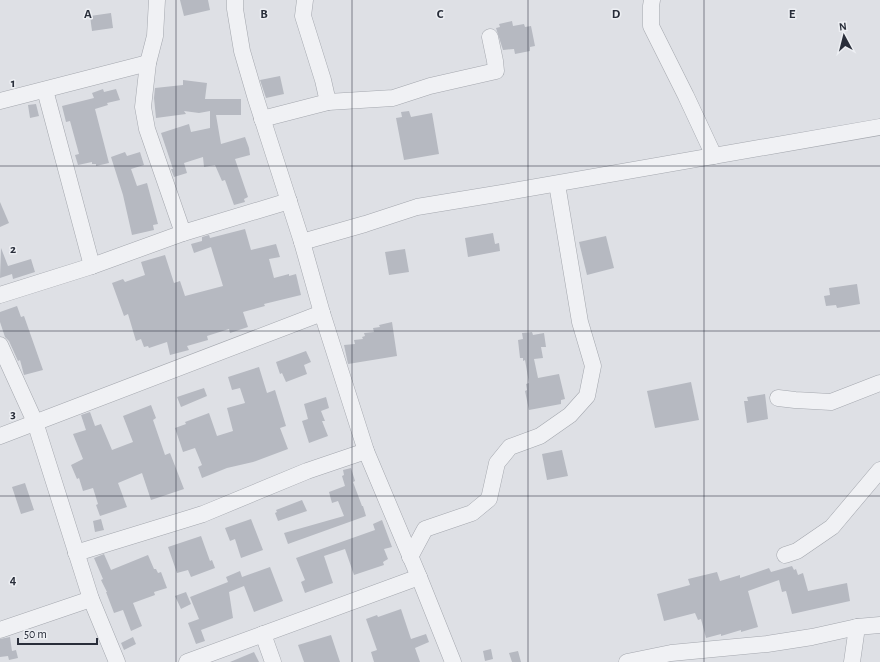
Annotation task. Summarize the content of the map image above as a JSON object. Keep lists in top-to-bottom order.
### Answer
{
  "scale_bar": "50 m",
  "north": "top",
  "grid": {
    "columns": [
      "A",
      "B",
      "C",
      "D",
      "E"
    ],
    "rows": [
      "1",
      "2",
      "3",
      "4"
    ]
  }
}
